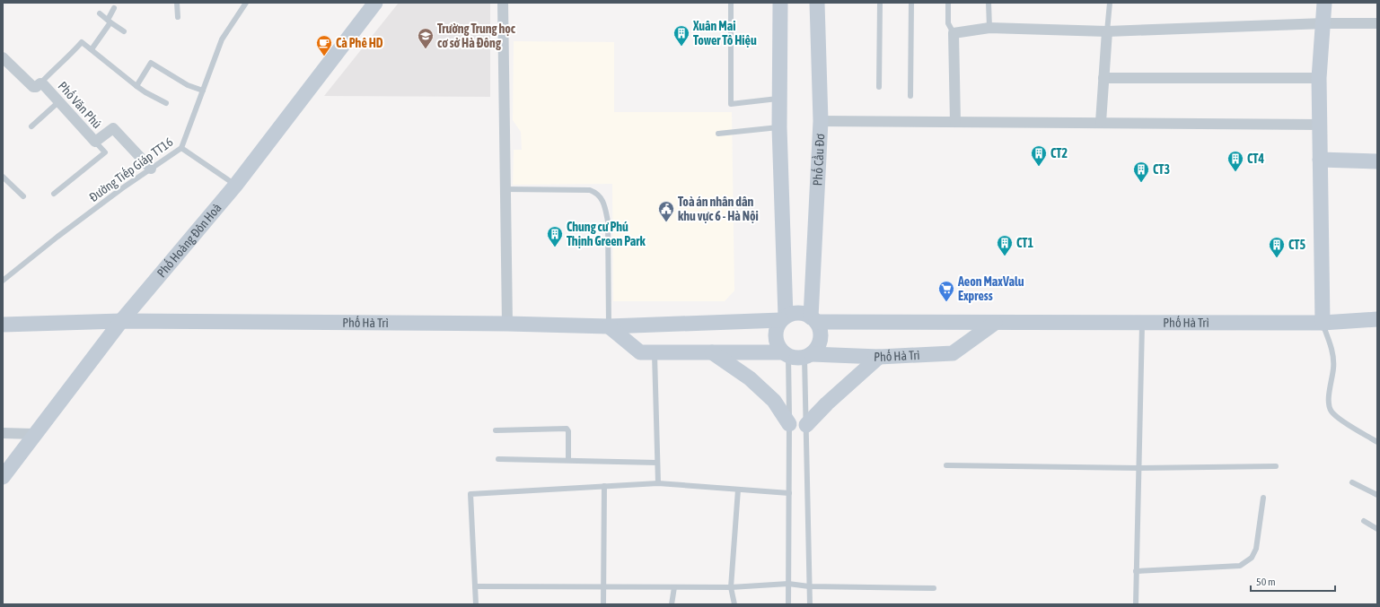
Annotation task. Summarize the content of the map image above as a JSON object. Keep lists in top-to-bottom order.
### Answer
{
  "streets": {
    "street": [
      "Phố Văn Phú",
      "Phố Cầu Đơ",
      "Phố Hoàng Đôn Hoà",
      "Phố Hà Trì"
    ],
    "lane": ["Đường Tiếp Giáp TT16"]
  },
  "crossings": [
    ["Phố Văn Phú", "Đường Tiếp Giáp TT16"],
    ["Phố Cầu Đơ", "Phố Hà Trì"],
    ["Phố Hoàng Đôn Hoà", "Phố Hà Trì"]
  ],
  "places": {
    "building": [
      "Xuân Mai Tower Tô Hiệu",
      "CT2",
      "CT4",
      "CT3",
      "Chung cư Phú Thịnh Green Park",
      "CT1",
      "CT5"
    ],
    "school or university": ["Trường Trung học cơ sở Hà Đông"],
    "cafe": ["Cà Phê HD"],
    "public building": ["Toà án nhân dân khu vực 6 - Hà Nội"],
    "supermarket": ["Aeon MaxValu Express"]
  },
  "scale_bar": "50 m"
}
